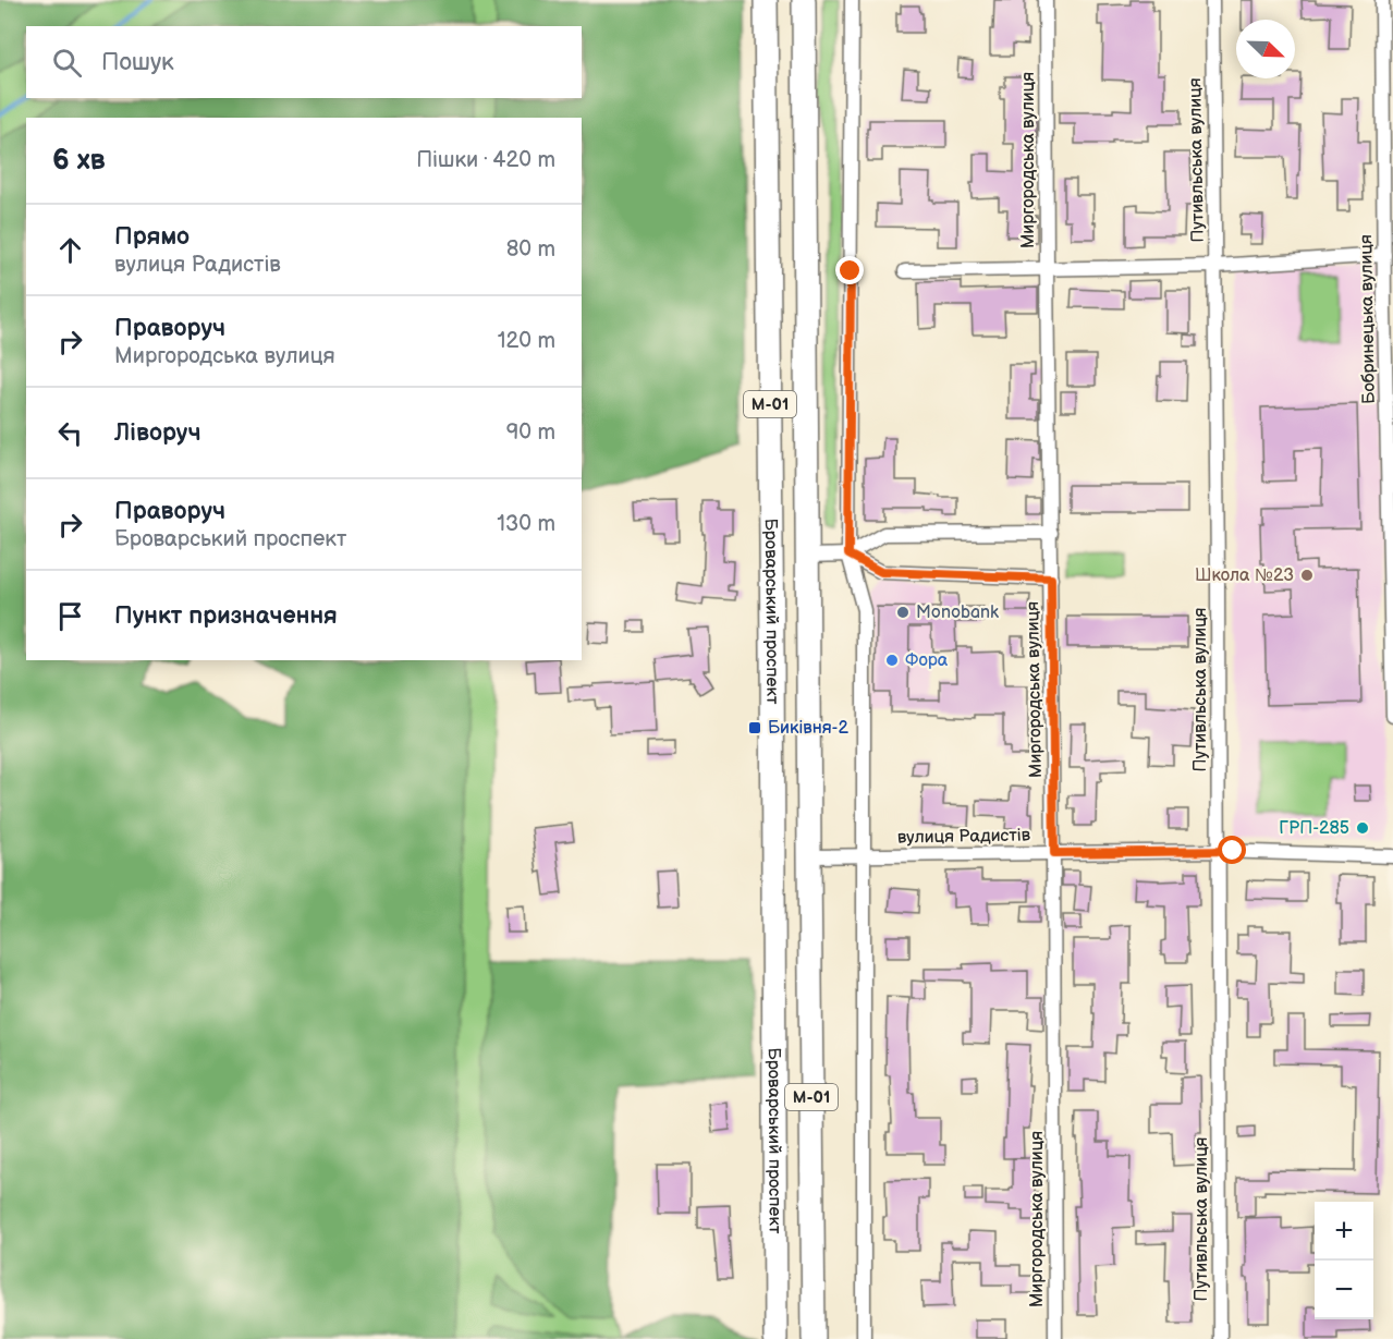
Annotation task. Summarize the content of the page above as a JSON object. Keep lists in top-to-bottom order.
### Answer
{
  "streets": {
    "highway": ["М-01", "Броварський проспект"],
    "street": [
      "Миргородська вулиця",
      "Путивльська вулиця",
      "Бобринецька вулиця",
      "вулиця Радистів"
    ]
  },
  "crossings": [
    ["Миргородська вулиця", "вулиця Радистів"],
    ["Путивльська вулиця", "вулиця Радистів"],
    ["Броварський проспект", "вулиця Радистів"]
  ],
  "places": {
    "other": [
      "Школа №23",
      "Monobank",
      "Фора",
      "ГРП-285"
    ],
    "transit": ["Бикiвня-2"]
  },
  "north": "bottom right",
  "page": {
    "search": "Пошук",
    "heading": ["6 хв", "Пішки · 420 m"],
    "list": [
      ["Прямо", "вулиця Радистів", "80 m"],
      ["Праворуч", "Миргородська вулиця", "120 m"],
      ["Ліворуч", "90 m"],
      ["Праворуч", "Броварський проспект", "130 m"],
      "Пункт призначення"
    ],
    "map_buttons": ["+", "−"]
  }
}
